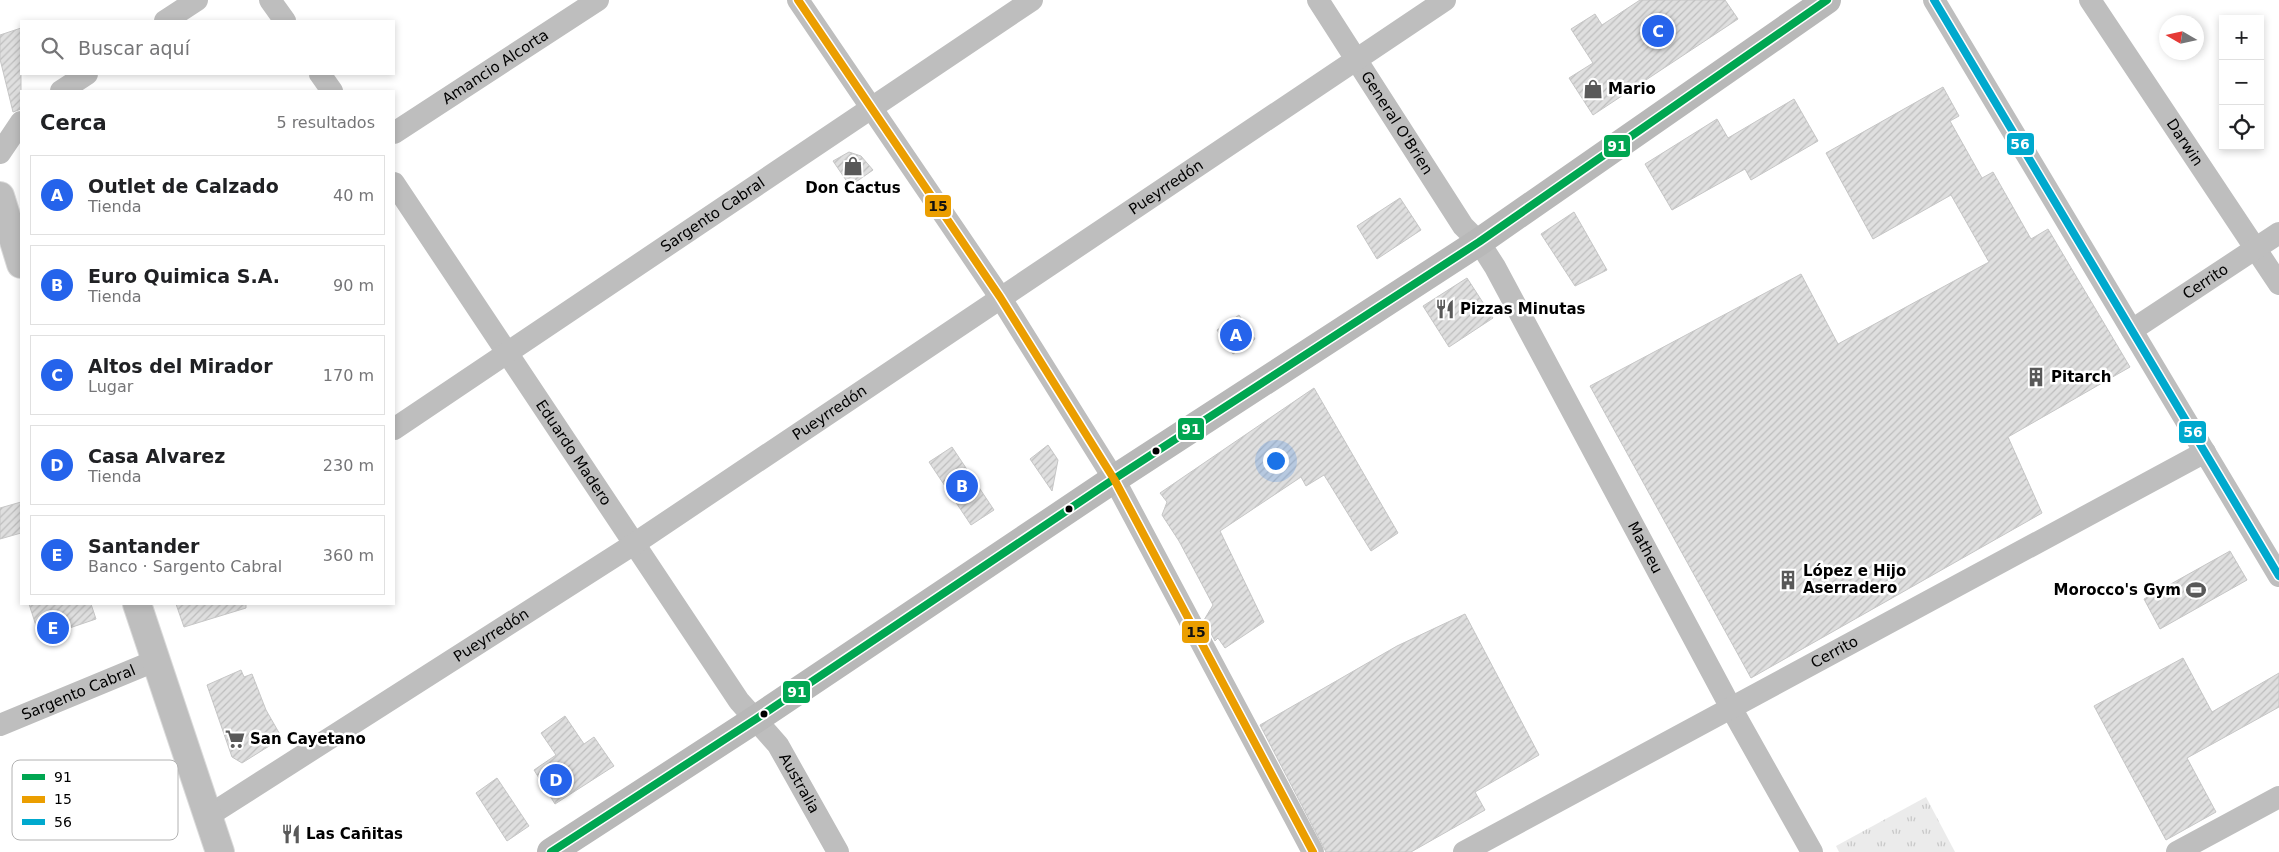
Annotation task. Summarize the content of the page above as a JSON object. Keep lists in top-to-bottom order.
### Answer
{
  "streets": {
    "street": [
      "Amancio Alcorta",
      "General O'Brien",
      "Darwin",
      "Pueyrredón",
      "Sargento Cabral",
      "Cerrito",
      "Eduardo Madero",
      "Matheu",
      "Australia"
    ]
  },
  "crossings": [
    ["General O'Brien", "Pueyrredón"],
    ["General O'Brien", "Matheu"],
    ["Darwin", "Cerrito"],
    ["Pueyrredón", "Eduardo Madero"],
    ["Sargento Cabral", "Eduardo Madero"],
    ["Cerrito", "Matheu"],
    ["Eduardo Madero", "Australia"]
  ],
  "places": {
    "shop": ["Mario", "Don Cactus"],
    "restaurant": ["Pizzas Minutas", "Las Cañitas"],
    "building": ["Pitarch", "López e Hijo Aserradero"],
    "sports": ["Morocco's Gym"],
    "supermarket": ["San Cayetano"]
  },
  "lines": ["transit line 91", "transit line 15", "transit line 56"],
  "legend": ["91", "15", "56"],
  "north": "left",
  "page": {
    "pins": [
      "C",
      "A",
      "B",
      "E",
      "D"
    ],
    "map_buttons": ["+", "−"],
    "search": "Buscar aquí",
    "heading": ["Cerca", "5 resultados"],
    "list": [
      {
        "mark": "A",
        "name": "Outlet de Calzado",
        "note": "Tienda",
        "value": "40 m"
      },
      {
        "mark": "B",
        "name": "Euro Quimica S.A.",
        "note": "Tienda",
        "value": "90 m"
      },
      {
        "mark": "C",
        "name": "Altos del Mirador",
        "note": "Lugar",
        "value": "170 m"
      },
      {
        "mark": "D",
        "name": "Casa Alvarez",
        "note": "Tienda",
        "value": "230 m"
      },
      {
        "mark": "E",
        "name": "Santander",
        "note": "Banco · Sargento Cabral",
        "value": "360 m"
      }
    ]
  }
}
